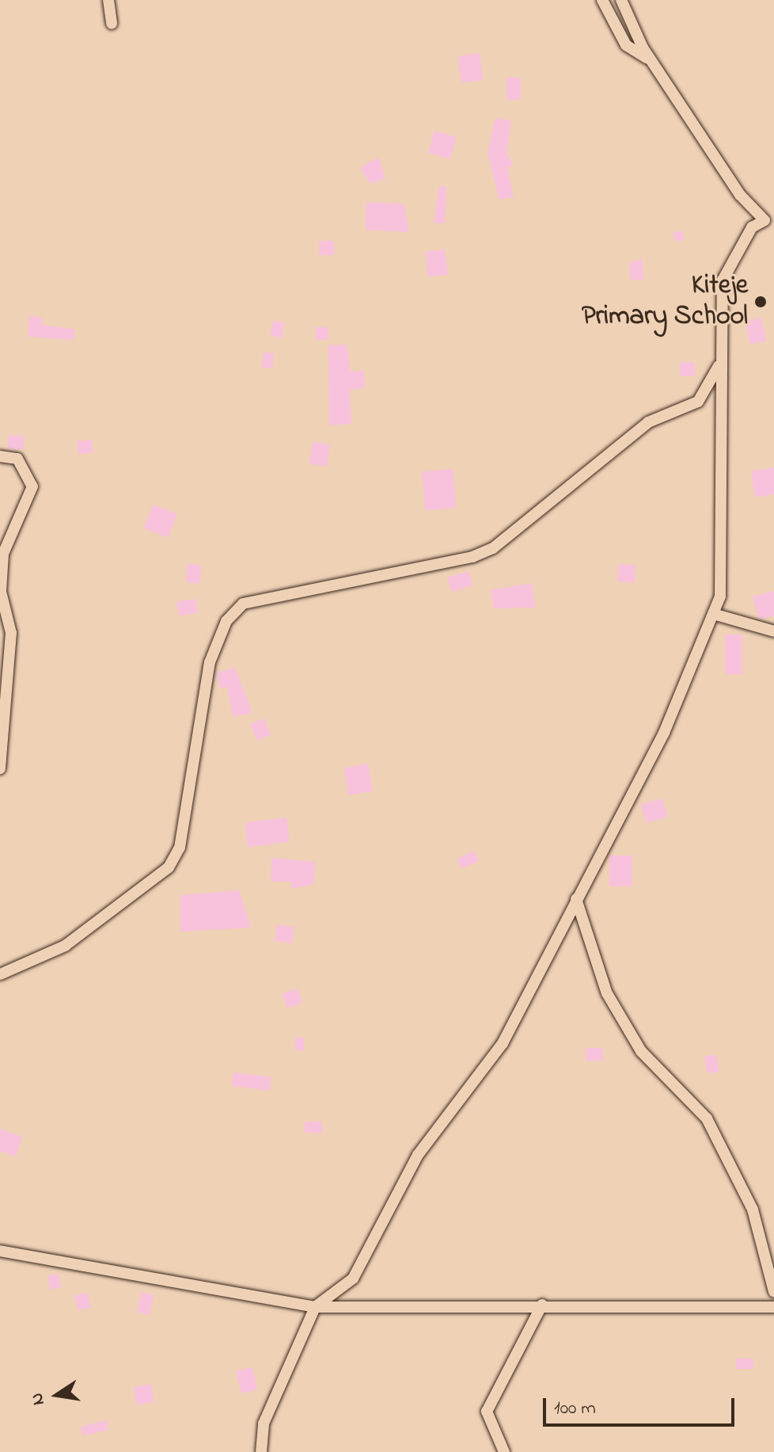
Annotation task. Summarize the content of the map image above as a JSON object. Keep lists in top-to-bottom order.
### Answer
{
  "places": ["Kiteje Primary School"],
  "scale_bar": "100 m",
  "north": "left"
}
